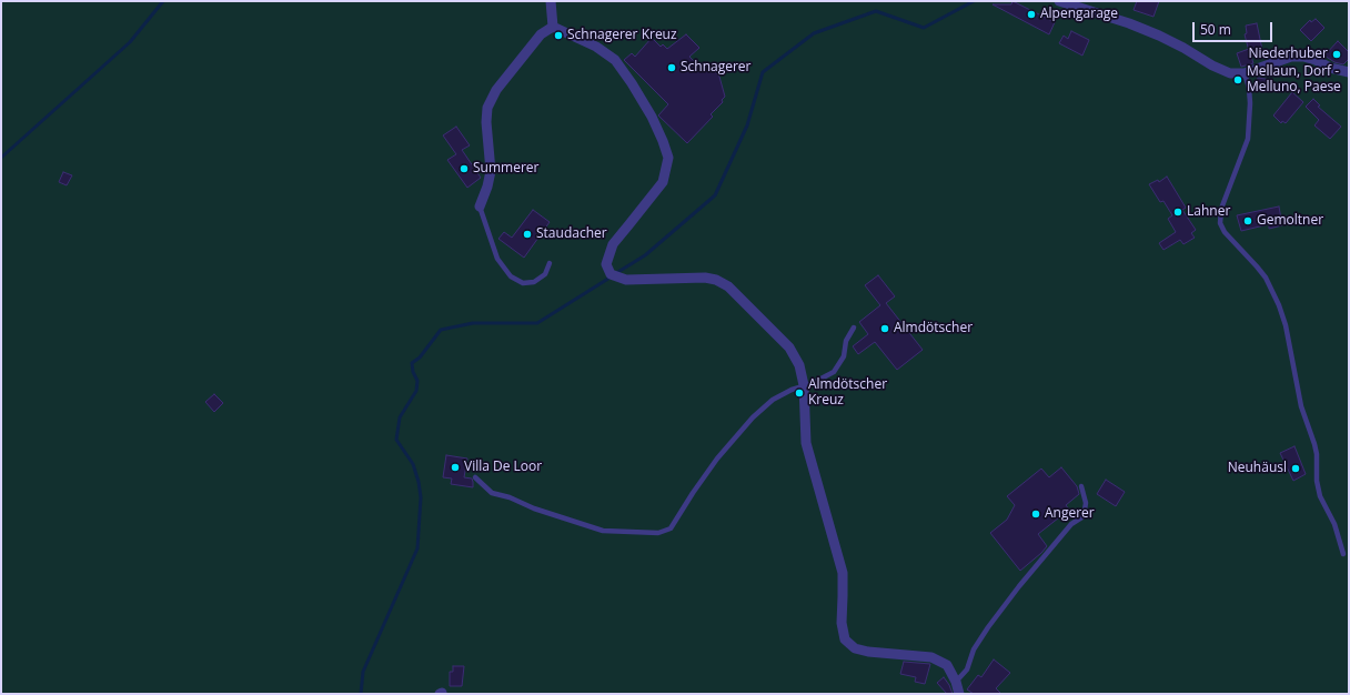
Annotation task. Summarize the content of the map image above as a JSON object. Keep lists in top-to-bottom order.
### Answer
{
  "places": [
    "Alpengarage",
    "Schnagerer Kreuz",
    "Niederhuber",
    "Schnagerer",
    "Mellaun, Dorf - Melluno, Paese",
    "Summerer",
    "Lahner",
    "Gemoltner",
    "Staudacher",
    "Almdötscher",
    "Almdötscher Kreuz",
    "Villa De Loor",
    "Neuhäusl",
    "Angerer"
  ],
  "scale_bar": "50 m"
}
